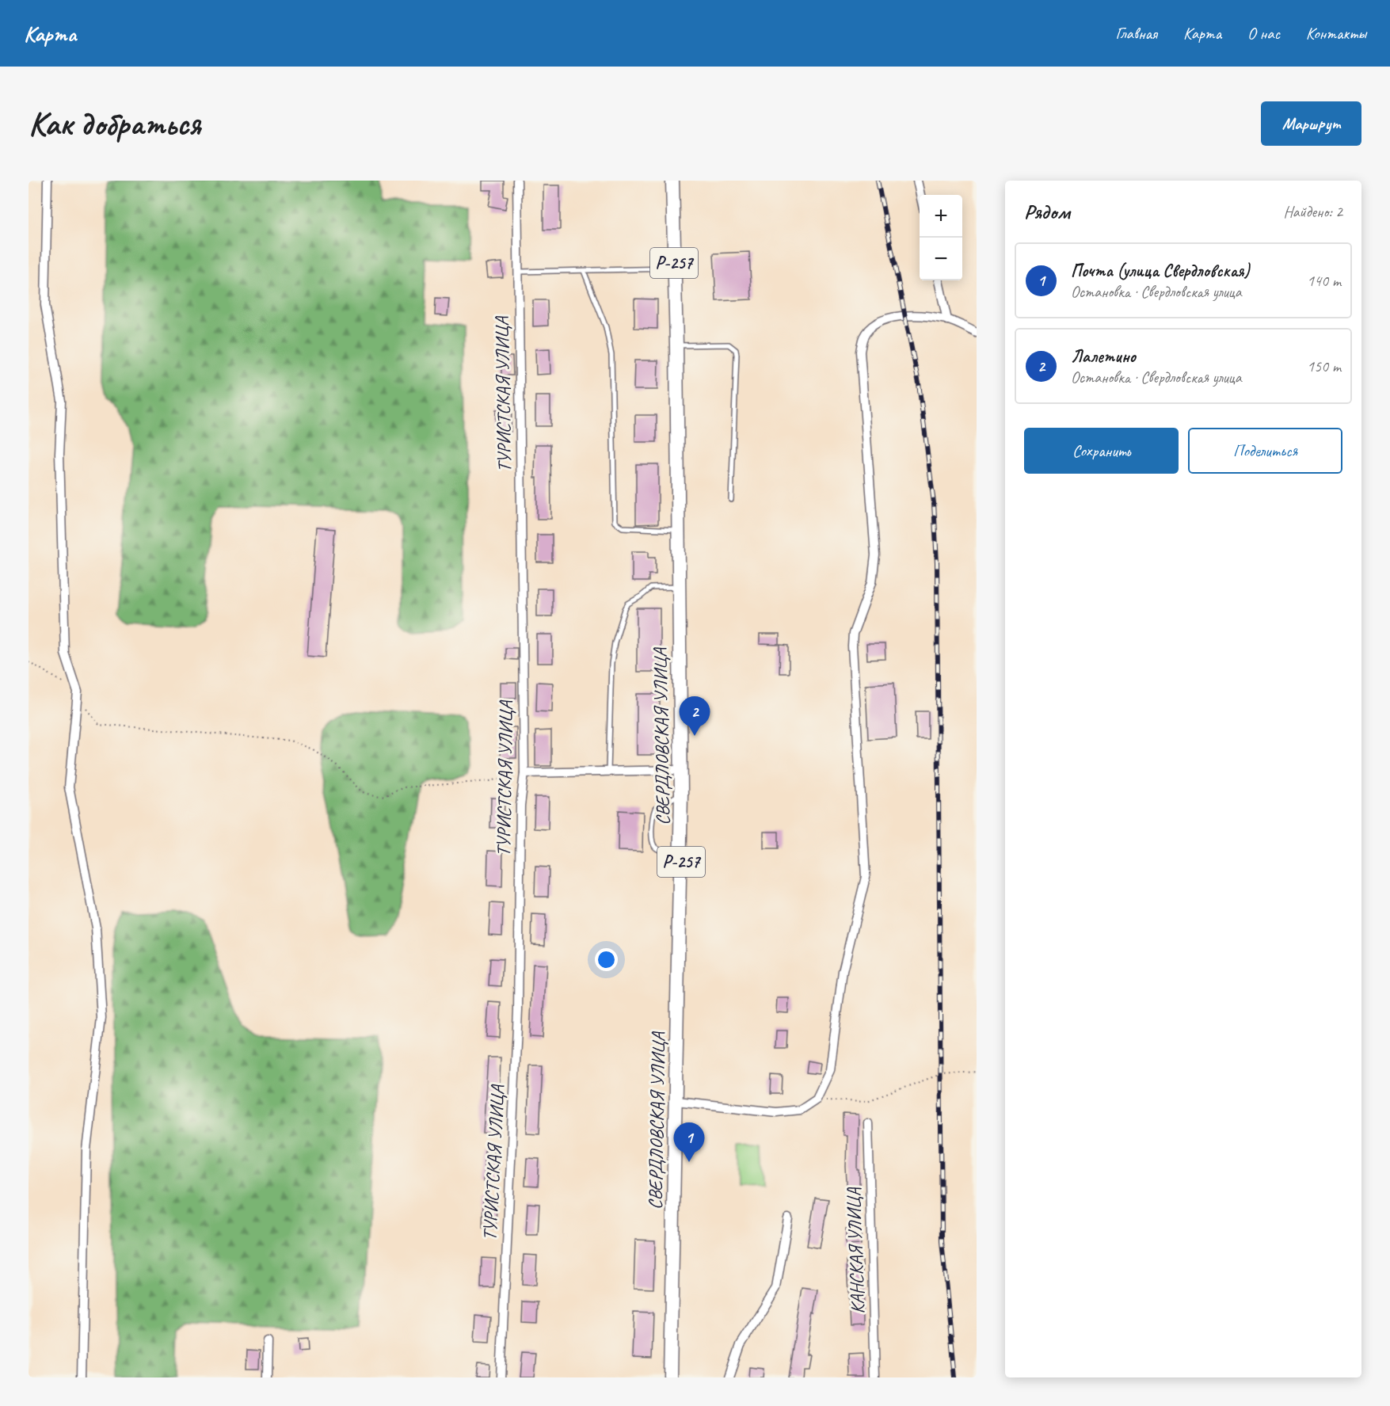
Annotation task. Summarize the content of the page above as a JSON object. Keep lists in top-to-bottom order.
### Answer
{
  "streets": {
    "highway": ["Р-257", "СВЕРДЛОВСКАЯ УЛИЦА"],
    "street": ["ТУРИСТСКАЯ УЛИЦА", "КАНСКАЯ УЛИЦА"]
  },
  "page": {
    "header": "Карта",
    "nav": [
      "Главная",
      "Карта",
      "О нас",
      "Контакты"
    ],
    "buttons": [
      "Маршрут",
      ["Сохранить", "Поделиться"]
    ],
    "title": "Как добраться",
    "heading": ["Рядом", "Найдено: 2"],
    "map_buttons": ["+", "−"],
    "list": [
      {
        "mark": "1",
        "name": "Почта (улица Свердловская)",
        "note": "Остановка · Свердловская улица",
        "value": "140 m"
      },
      {
        "mark": "2",
        "name": "Лалетино",
        "note": "Остановка · Свердловская улица",
        "value": "150 m"
      }
    ],
    "pins": ["2", "1"]
  }
}
